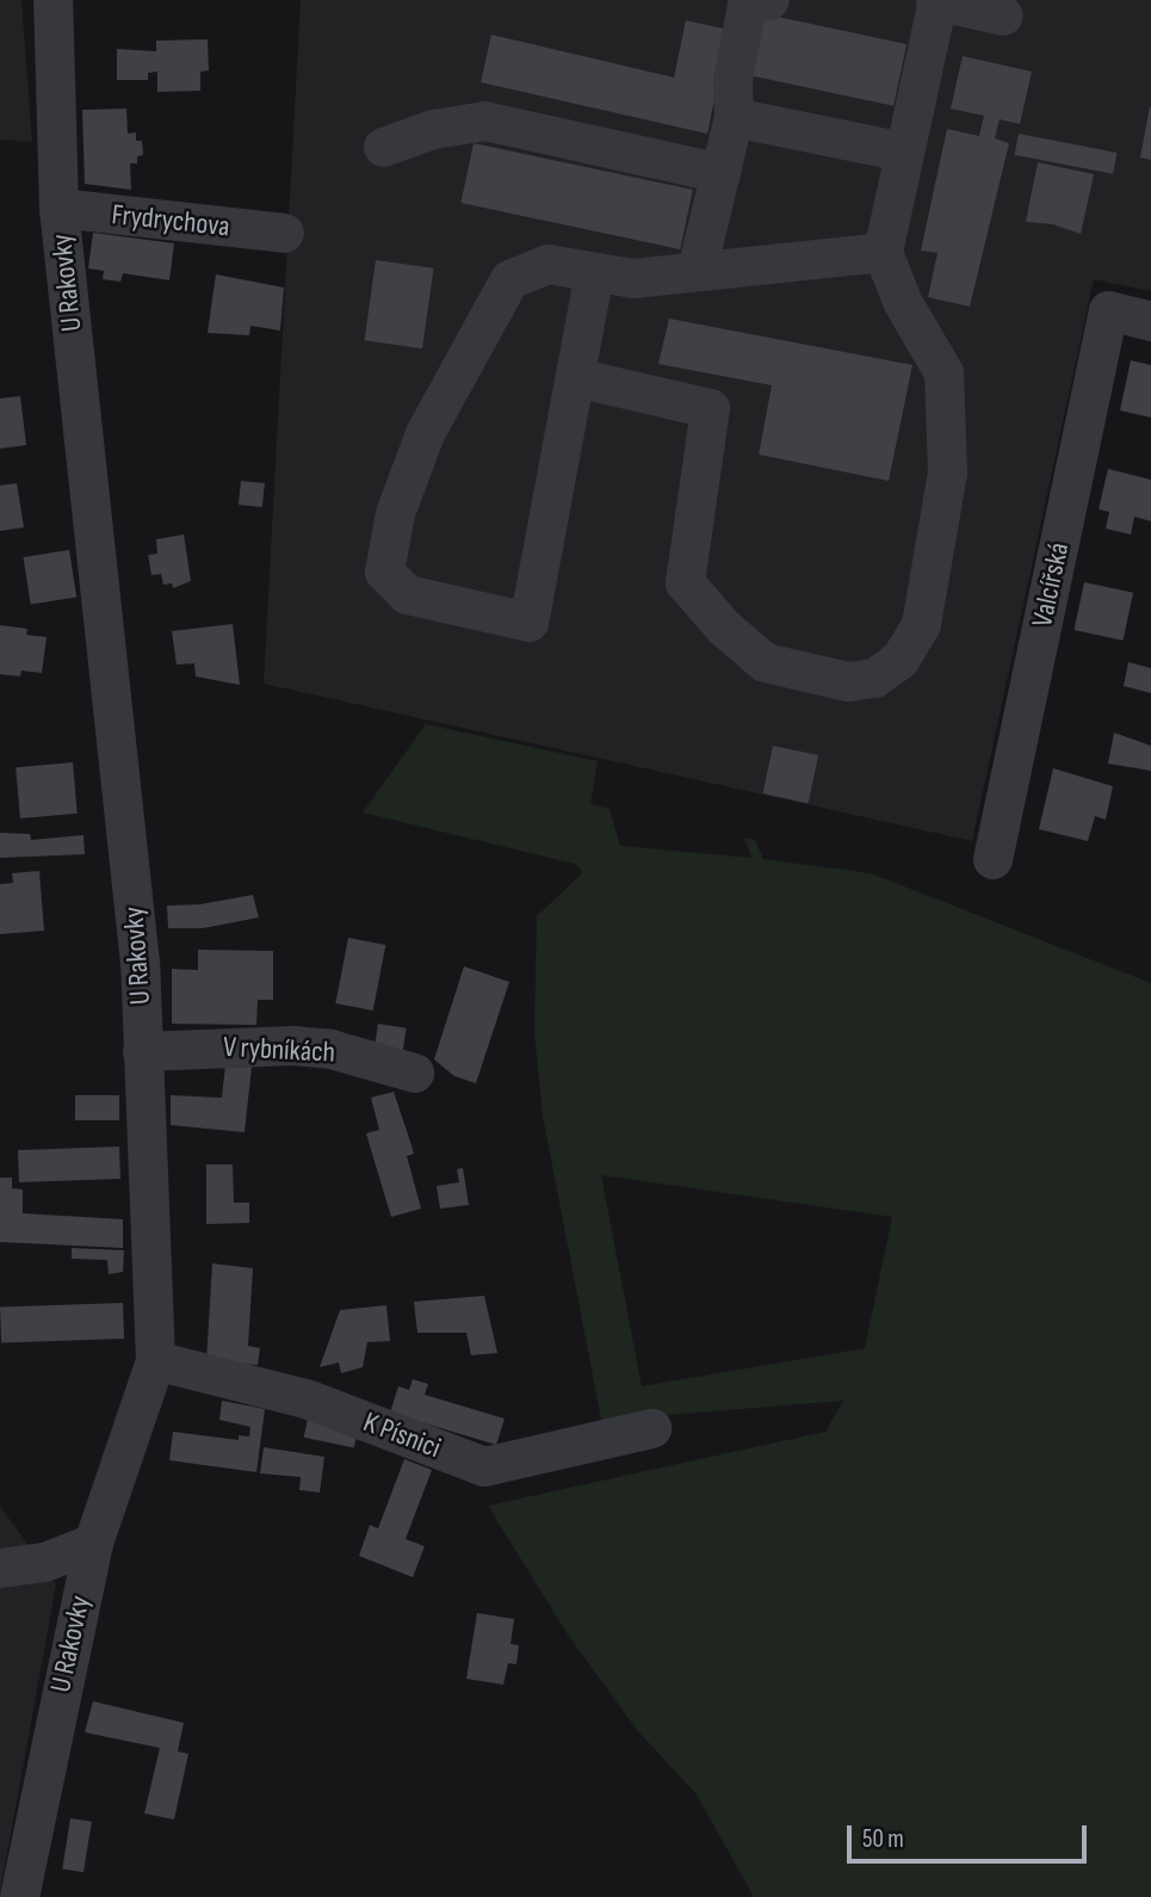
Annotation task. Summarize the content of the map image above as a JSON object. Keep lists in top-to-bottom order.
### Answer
{
  "streets": {
    "street": [
      "Frydrychova",
      "U Rakovky",
      "Valcířská",
      "V rybníkách",
      "K Písnici"
    ]
  },
  "crossings": [
    ["Frydrychova", "U Rakovky"],
    ["U Rakovky", "V rybníkách"],
    ["U Rakovky", "K Písnici"]
  ],
  "scale_bar": "50 m"
}
